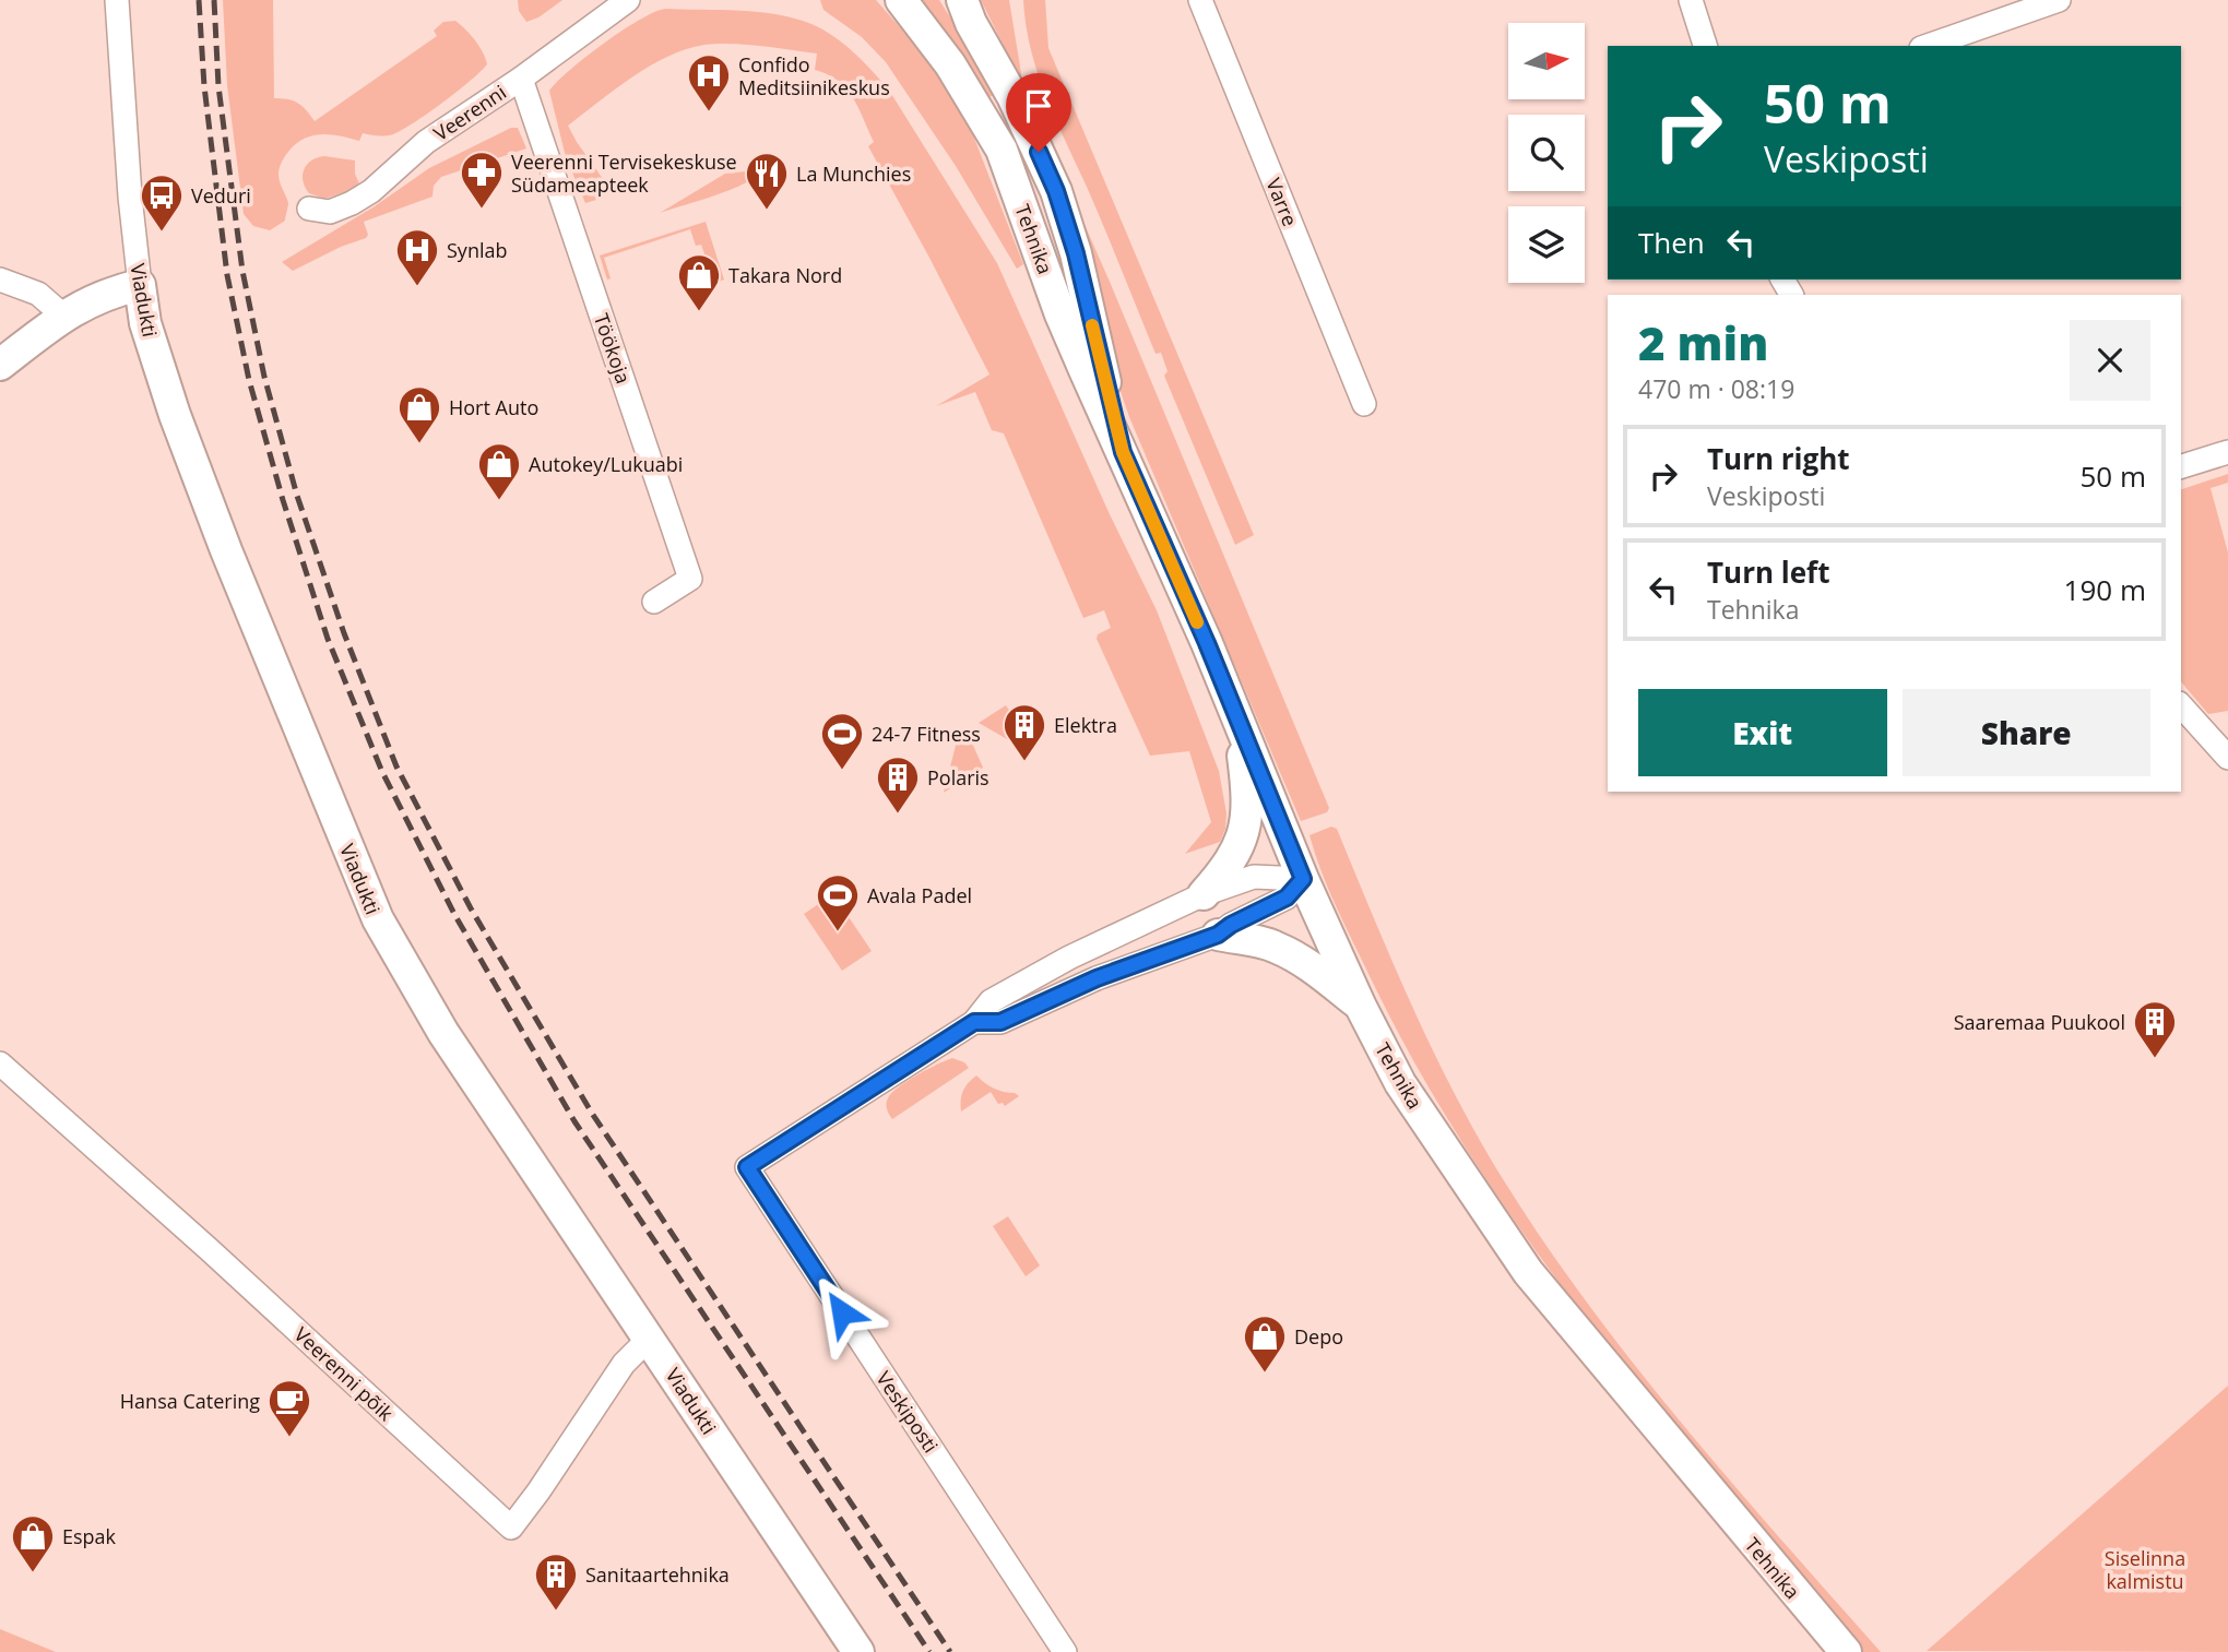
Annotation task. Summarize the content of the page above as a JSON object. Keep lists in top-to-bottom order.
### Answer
{
  "streets": {
    "main road": ["Tehnika", "Viadukti"],
    "street": [
      "Veerenni",
      "Varre",
      "Töökoja",
      "Veerenni põik",
      "Veskiposti"
    ]
  },
  "crossings": [
    ["Veerenni", "Töökoja"],
    ["Tehnika", "Veskiposti"],
    ["Viadukti", "Veerenni põik"]
  ],
  "parks": ["Siselinna kalmistu"],
  "places": {
    "hospital": ["Confido Meditsiinikeskus", "Synlab"],
    "pharmacy": ["Veerenni Tervisekeskuse Südameapteek"],
    "restaurant": ["La Munchies"],
    "bus stop": ["Veduri"],
    "shop": [
      "Takara Nord",
      "Hort Auto",
      "Autokey/Lukuabi",
      "Depo",
      "Espak"
    ],
    "building": [
      "Elektra",
      "Polaris",
      "Saaremaa Puukool",
      "Sanitaartehnika"
    ],
    "sports": ["24-7 Fitness", "Avala Padel"],
    "cafe": ["Hansa Catering"]
  },
  "north": "right",
  "page": {
    "turn": ["50 m", "Veskiposti"],
    "then": "Then",
    "heading": ["2 min", "470 m · 08:19"],
    "list": [
      {
        "name": "Turn right",
        "note": "Veskiposti",
        "value": "50 m"
      },
      {
        "name": "Turn left",
        "note": "Tehnika",
        "value": "190 m"
      }
    ],
    "buttons": ["Exit", "Share"]
  }
}
